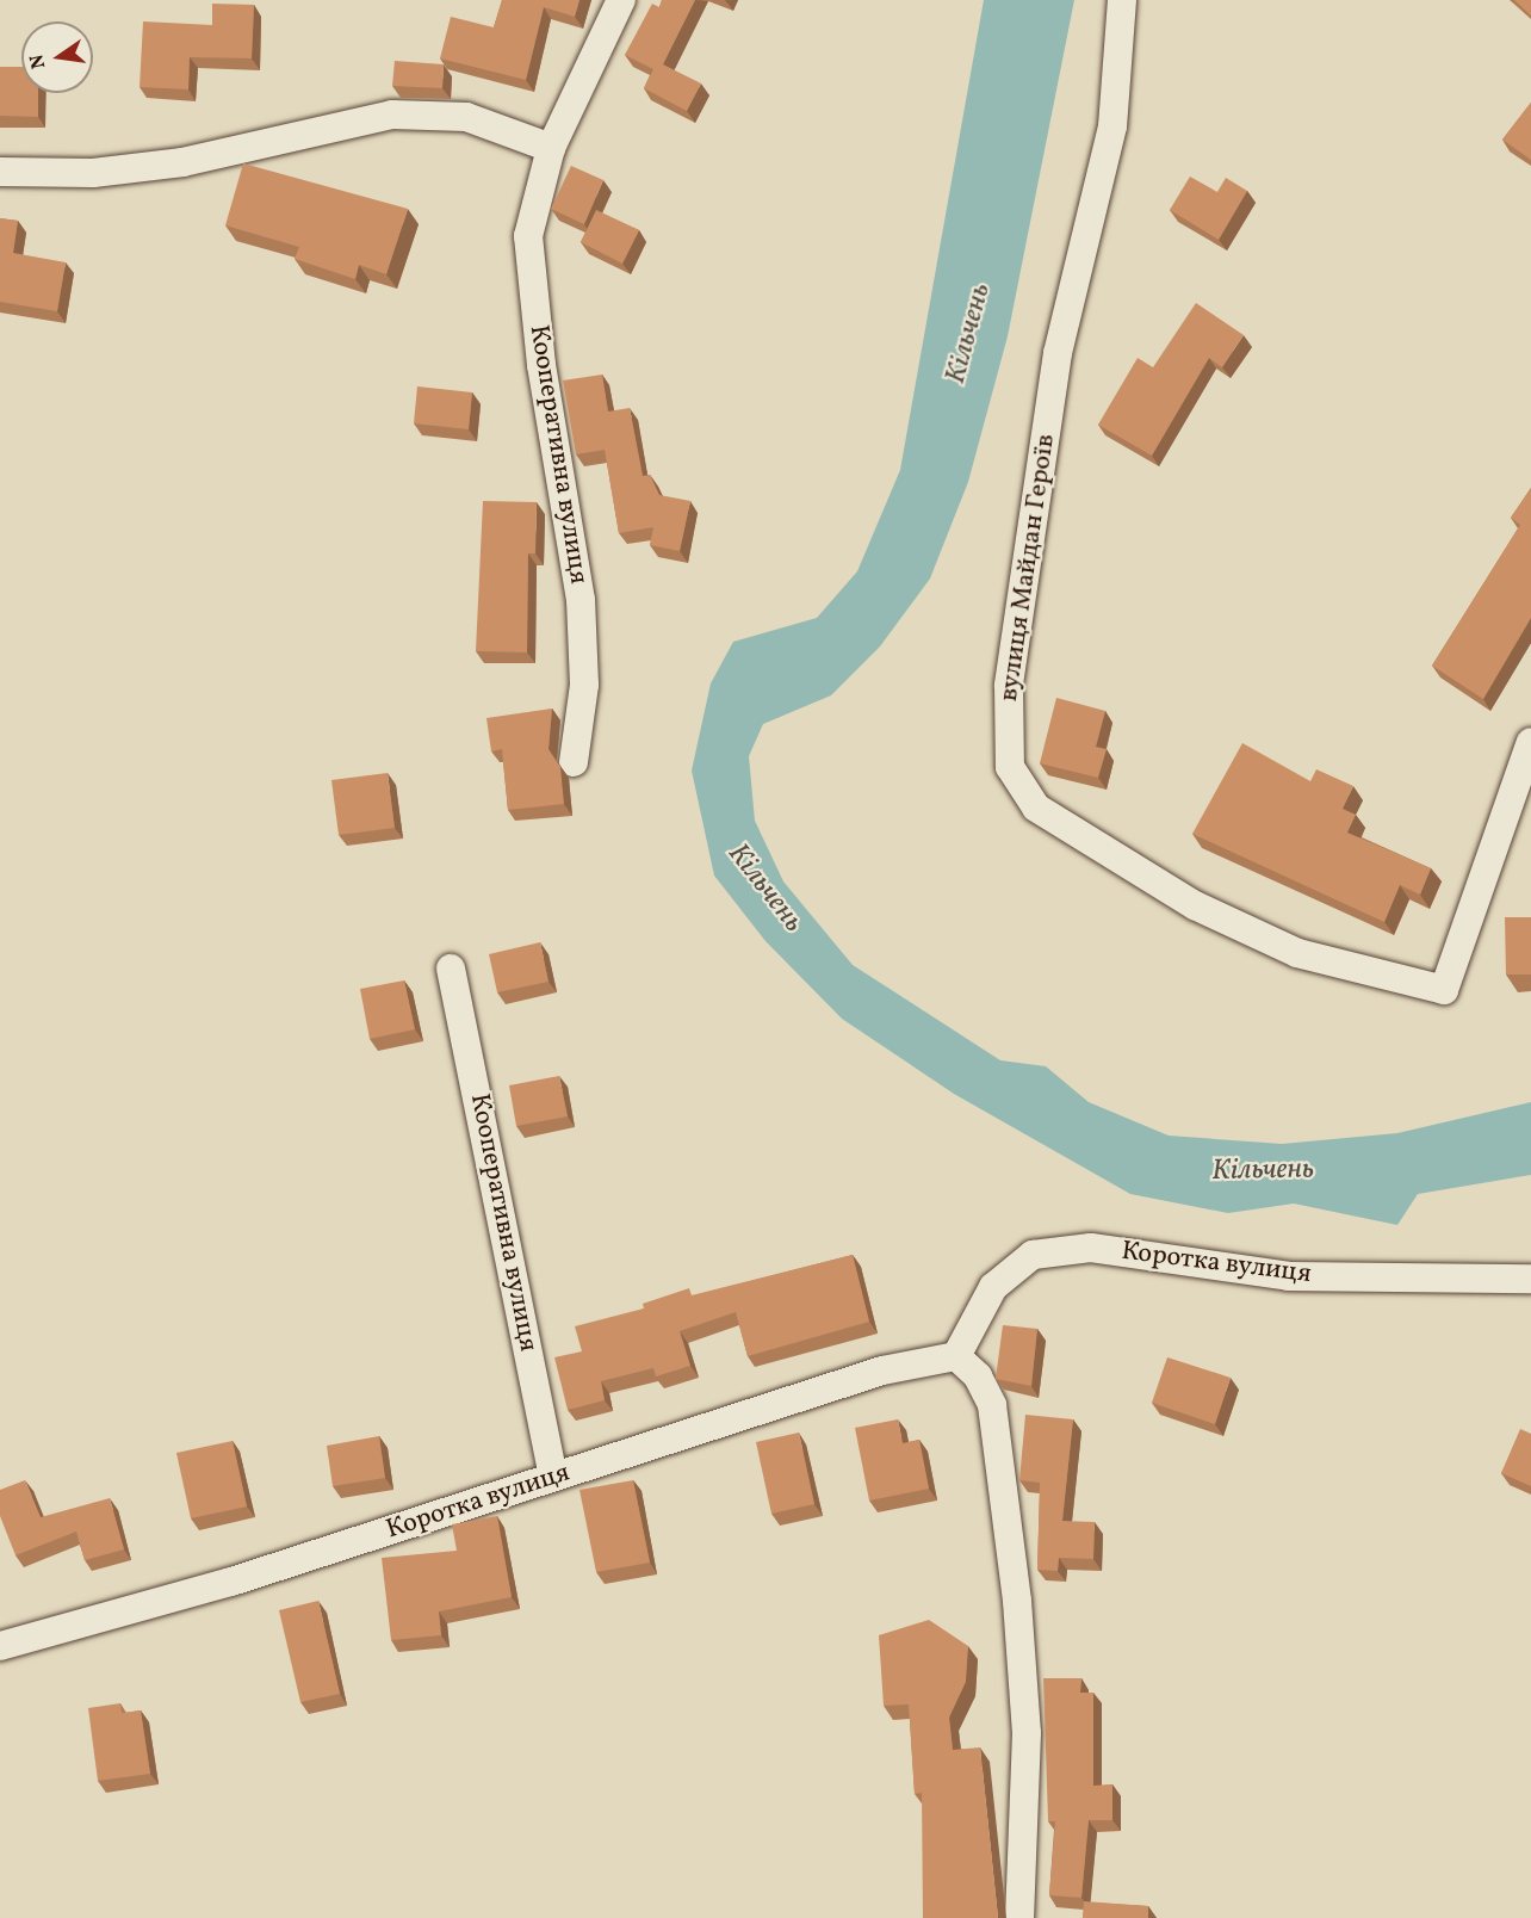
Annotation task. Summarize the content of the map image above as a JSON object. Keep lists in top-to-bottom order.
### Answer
{
  "streets": {
    "street": ["Кооперативна вулиця", "вулиця Майдан Героїв", "Коротка вулиця"]
  },
  "crossings": [
    ["Кооперативна вулиця", "Коротка вулиця"]
  ],
  "water": ["Кільчень"],
  "north": "left"
}
